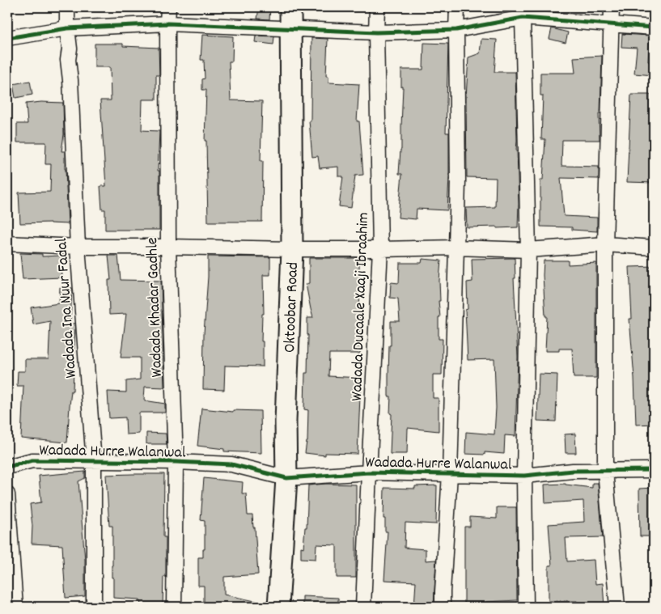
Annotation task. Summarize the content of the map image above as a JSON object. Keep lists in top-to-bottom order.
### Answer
{
  "streets": {
    "street": [
      "Wadada Ducaale Xaaji Ibraahim",
      "Wadada Khadar Gadhle",
      "Oktoobar Road",
      "Wadada Ina Nuur Fadal",
      "Wadada Hurre Walanwal"
    ]
  },
  "crossings": [
    ["Wadada Ducaale Xaaji Ibraahim", "Wadada Hurre Walanwal"],
    ["Wadada Khadar Gadhle", "Wadada Hurre Walanwal"],
    ["Oktoobar Road", "Wadada Hurre Walanwal"],
    ["Wadada Ina Nuur Fadal", "Wadada Hurre Walanwal"]
  ]
}
